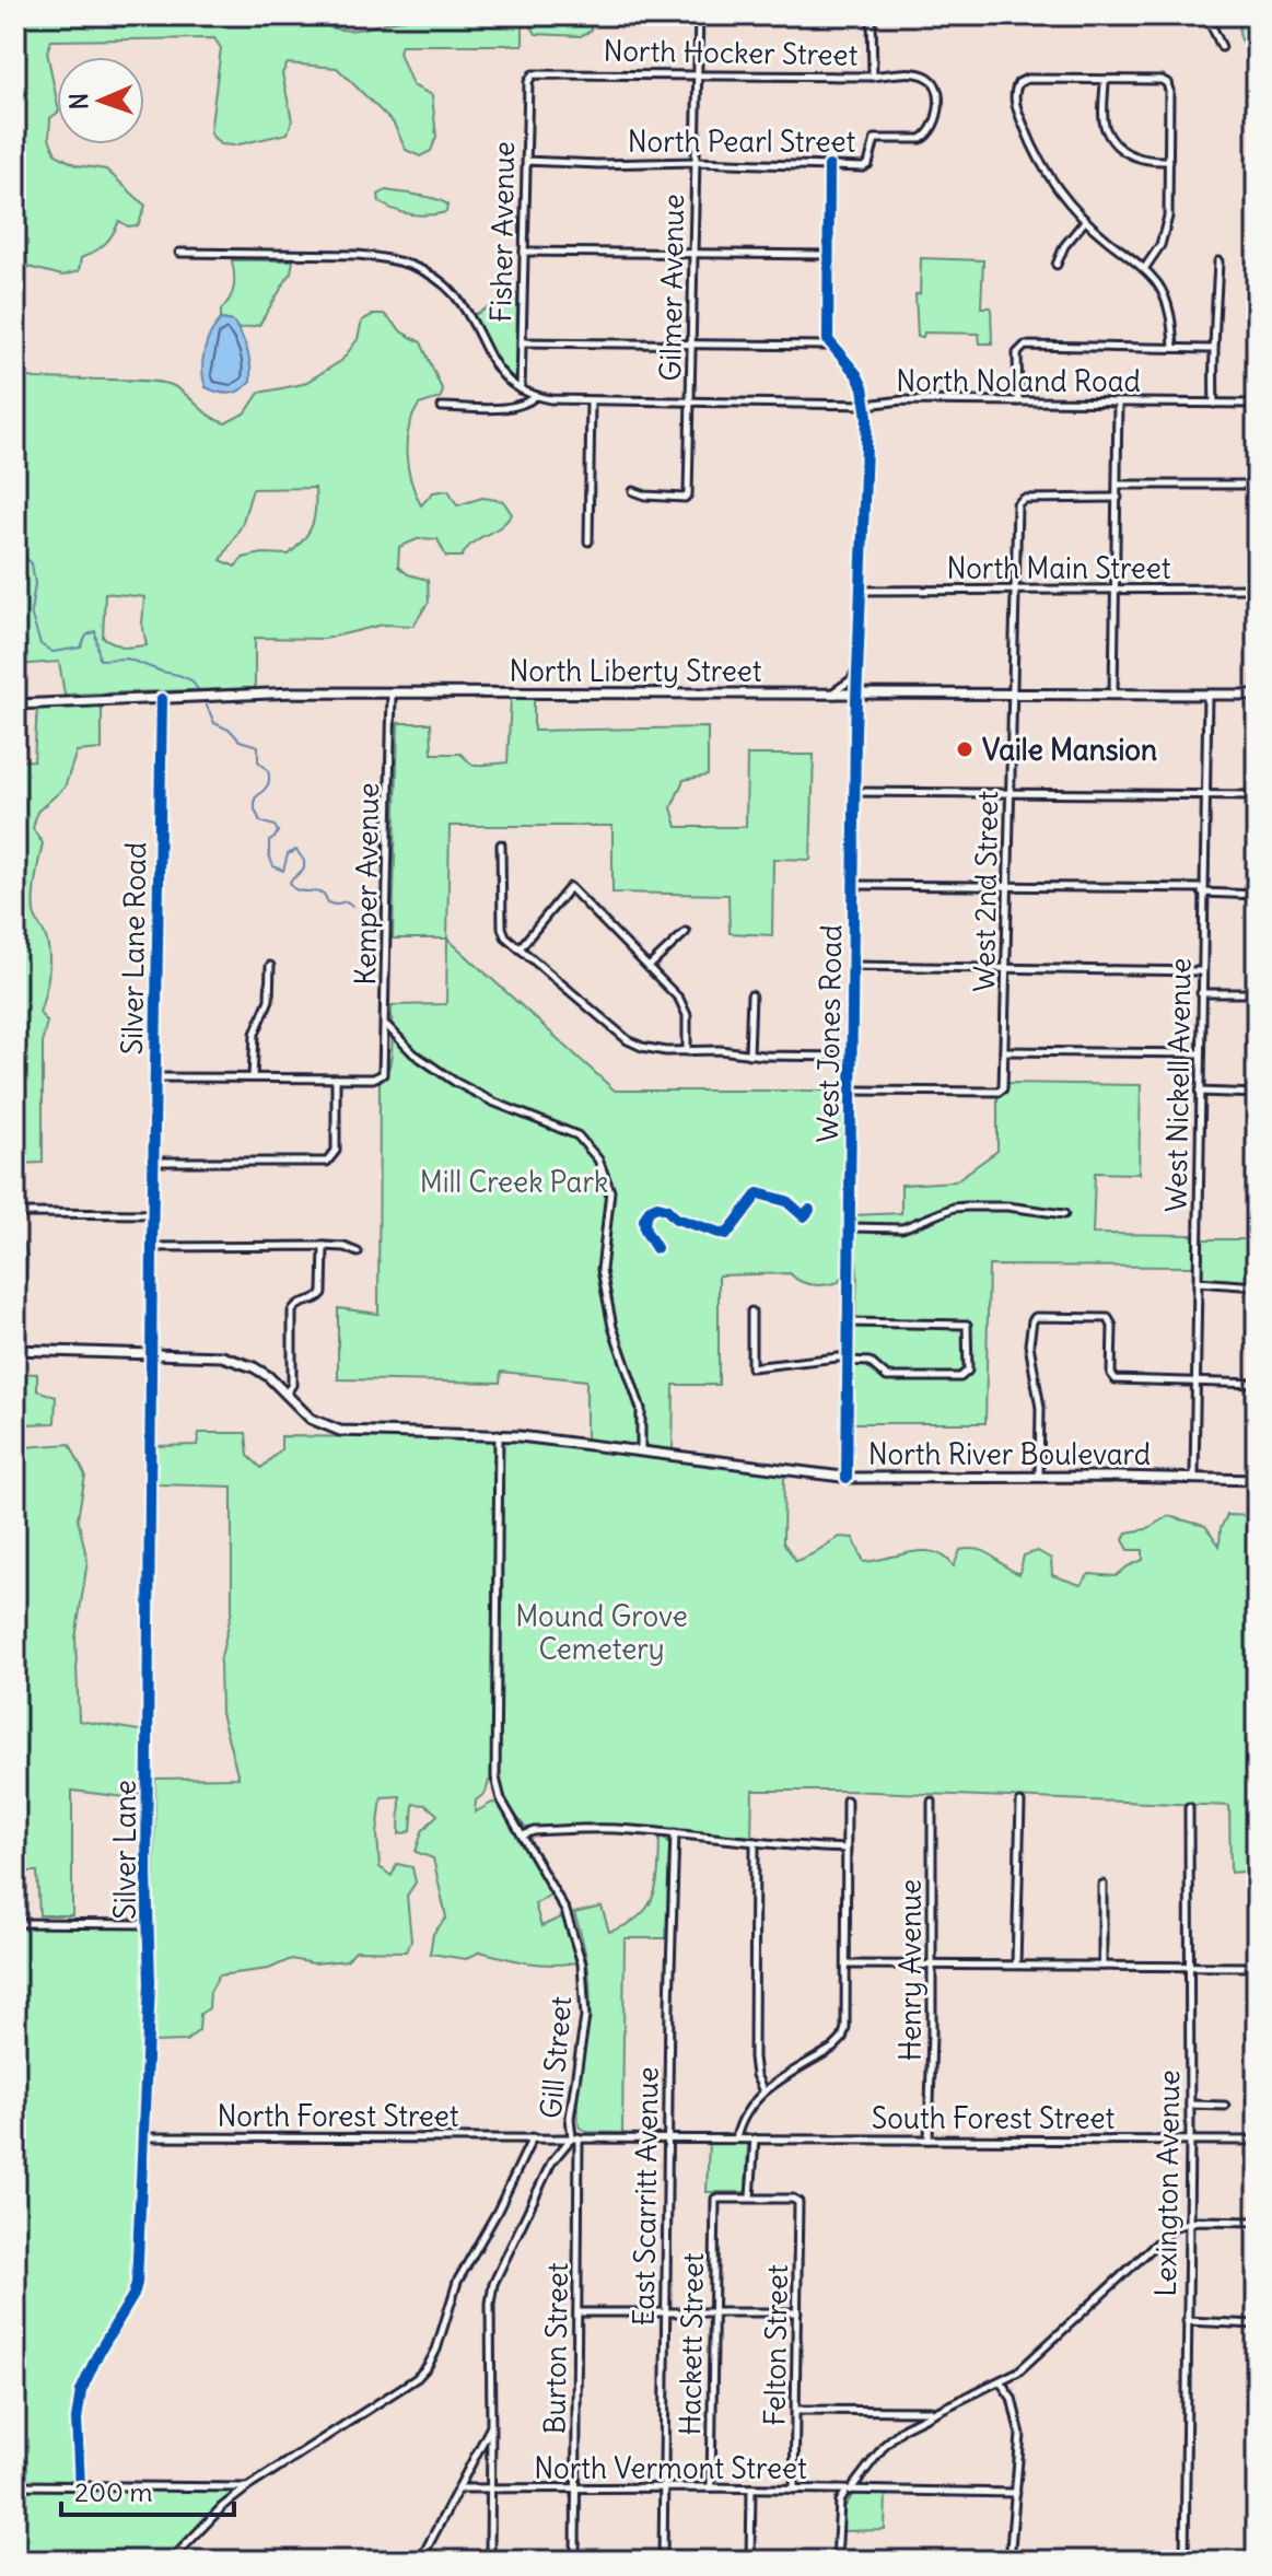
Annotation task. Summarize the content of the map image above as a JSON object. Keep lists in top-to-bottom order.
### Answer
{
  "streets": {
    "main road": ["North Liberty Street", "North River Boulevard"],
    "street": [
      "North Hocker Street",
      "North Pearl Street",
      "Fisher Avenue",
      "Gilmer Avenue",
      "North Noland Road",
      "North Main Street",
      "Kemper Avenue",
      "West 2nd Street",
      "Silver Lane Road",
      "West Jones Road",
      "West Nickell Avenue",
      "Silver Lane",
      "Henry Avenue",
      "Gill Street",
      "North Forest Street",
      "South Forest Street",
      "Lexington Avenue",
      "East Scarritt Avenue",
      "Hackett Street",
      "Felton Street",
      "Burton Street",
      "North Vermont Street"
    ]
  },
  "crossings": [
    ["North Hocker Street", "North Pearl Street"],
    ["North Hocker Street", "Fisher Avenue"],
    ["North Hocker Street", "Gilmer Avenue"],
    ["North Pearl Street", "Fisher Avenue"],
    ["North Pearl Street", "Gilmer Avenue"],
    ["Fisher Avenue", "North Noland Road"],
    ["Gilmer Avenue", "North Noland Road"],
    ["North Noland Road", "West Jones Road"],
    ["North Main Street", "West 2nd Street"],
    ["North Main Street", "West Jones Road"],
    ["North Liberty Street", "Kemper Avenue"],
    ["North Liberty Street", "West 2nd Street"],
    ["North Liberty Street", "Silver Lane Road"],
    ["North Liberty Street", "West Jones Road"],
    ["North Liberty Street", "West Nickell Avenue"],
    ["West 2nd Street", "West Jones Road"],
    ["Silver Lane Road", "Silver Lane"],
    ["West Jones Road", "North River Boulevard"],
    ["West Nickell Avenue", "North River Boulevard"],
    ["North River Boulevard", "Silver Lane"],
    ["North River Boulevard", "Gill Street"],
    ["Silver Lane", "North Forest Street"],
    ["Henry Avenue", "South Forest Street"],
    ["Gill Street", "North Forest Street"],
    ["Gill Street", "Burton Street"],
    ["Gill Street", "North Vermont Street"],
    ["North Forest Street", "Burton Street"],
    ["South Forest Street", "Lexington Avenue"],
    ["East Scarritt Avenue", "North Vermont Street"],
    ["Hackett Street", "Felton Street"],
    ["Hackett Street", "North Vermont Street"],
    ["Felton Street", "North Vermont Street"],
    ["Burton Street", "North Vermont Street"]
  ],
  "parks": ["Mill Creek Park", "Mound Grove Cemetery"],
  "places": ["Vaile Mansion"],
  "scale_bar": "200 m",
  "north": "left"
}
